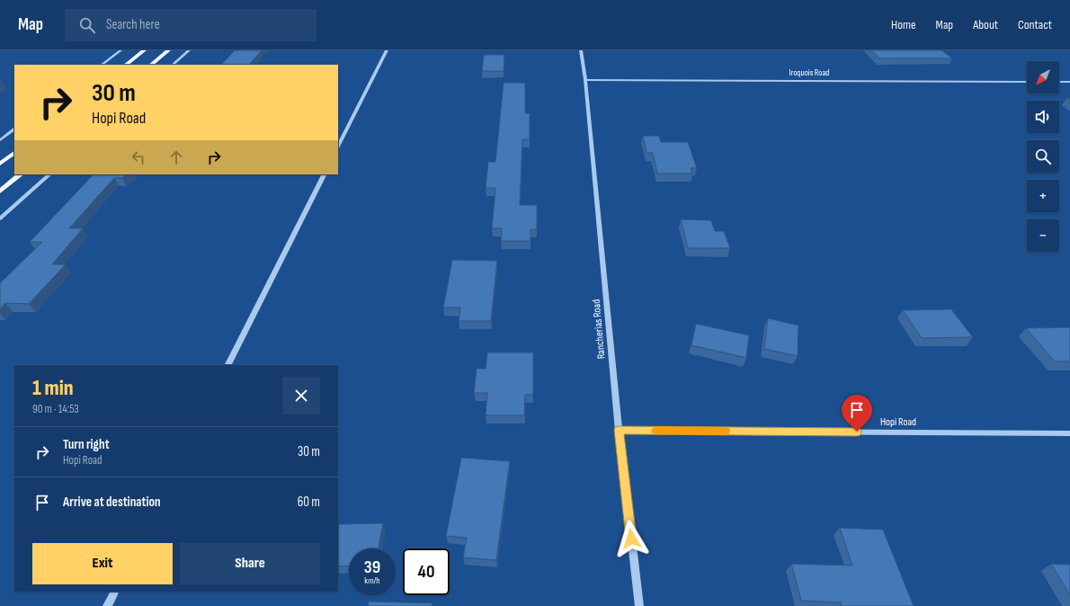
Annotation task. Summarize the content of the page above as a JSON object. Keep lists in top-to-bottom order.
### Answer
{
  "streets": {
    "street": ["Iroquois Road", "Rancherias Road", "Hopi Road"]
  },
  "crossings": [
    ["Iroquois Road", "Rancherias Road"],
    ["Rancherias Road", "Hopi Road"]
  ],
  "north": "bottom left",
  "page": {
    "header": "Map",
    "search": "Search here",
    "nav": [
      "Home",
      "Map",
      "About",
      "Contact"
    ],
    "map_buttons": ["+", "−"],
    "turn": ["30 m", "Hopi Road"],
    "heading": ["1 min", "90 m · 14:53"],
    "list": [
      {
        "name": "Turn right",
        "note": "Hopi Road",
        "value": "30 m"
      },
      {
        "name": "Arrive at destination",
        "value": "60 m"
      }
    ],
    "buttons": ["Exit", "Share"],
    "speed": "39 km/h",
    "limit": "40"
  }
}
